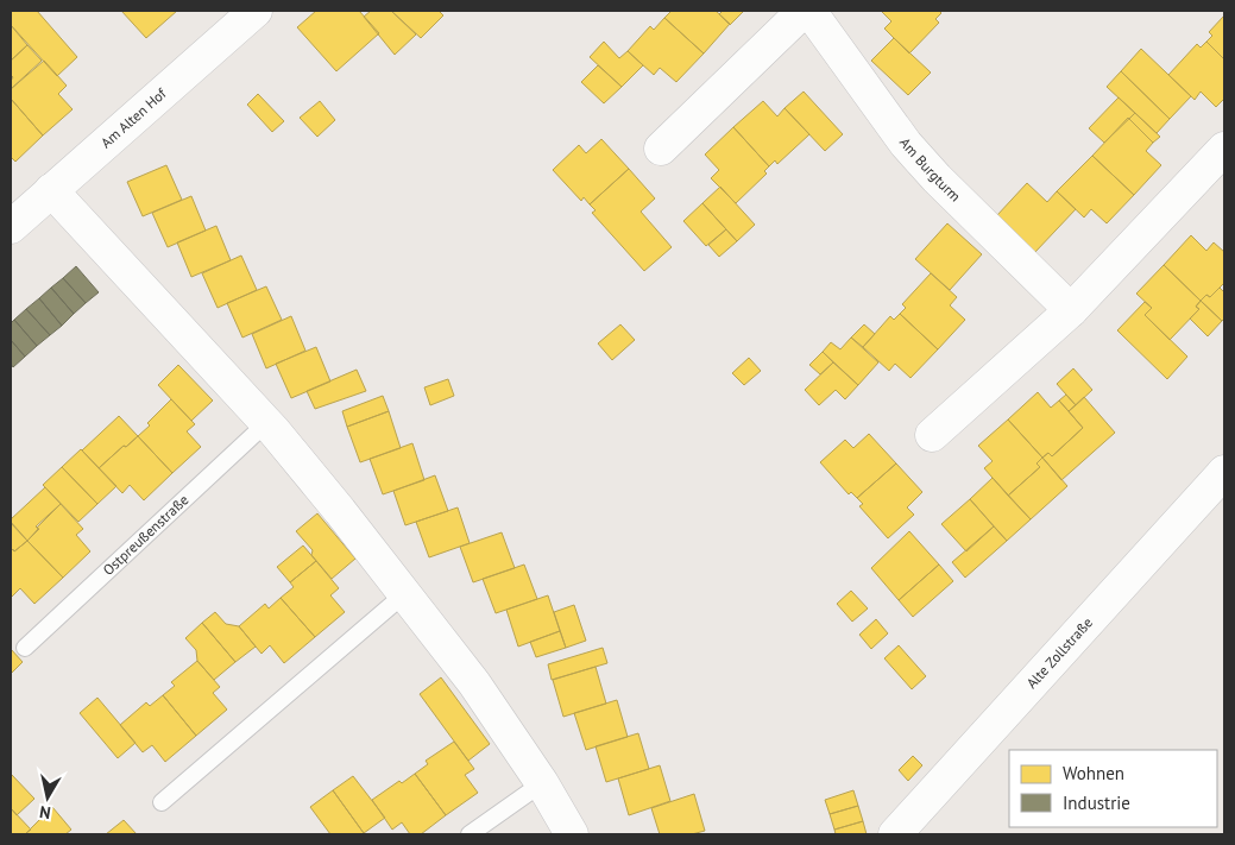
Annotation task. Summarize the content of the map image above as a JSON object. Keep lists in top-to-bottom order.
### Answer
{
  "streets": {
    "street": ["Am Alten Hof", "Am Burgturm", "Alte Zollstraße"],
    "lane": ["Ostpreußenstraße"]
  },
  "legend": ["Wohnen", "Industrie"],
  "north": "bottom"
}
